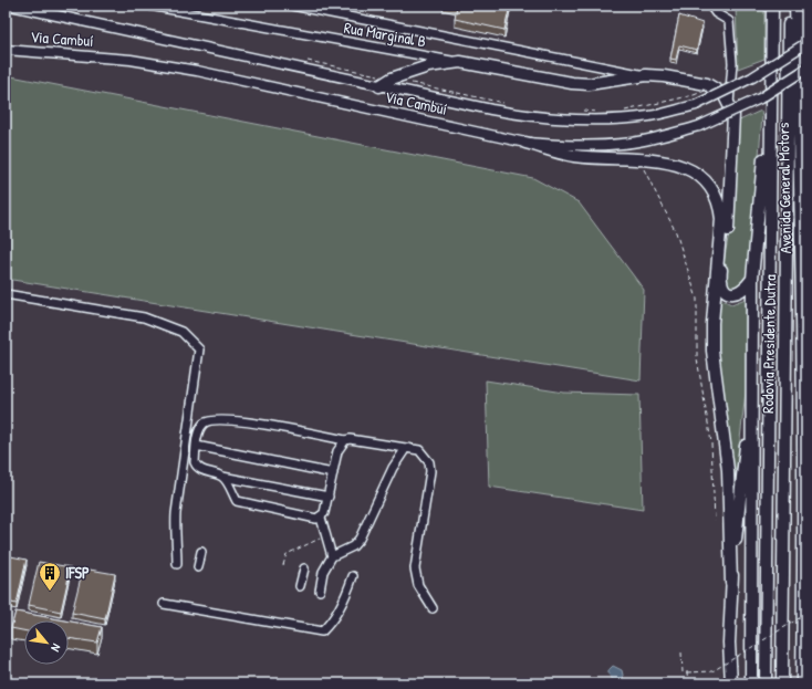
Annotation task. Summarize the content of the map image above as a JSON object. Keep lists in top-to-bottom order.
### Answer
{
  "streets": {
    "highway": ["Avenida General Motors", "Rodovia Presidente Dutra"],
    "main road": ["Via Cambuí"],
    "lane": ["Rua Marginal B"]
  },
  "places": {
    "building": ["IFSP"]
  },
  "north": "bottom right"
}
